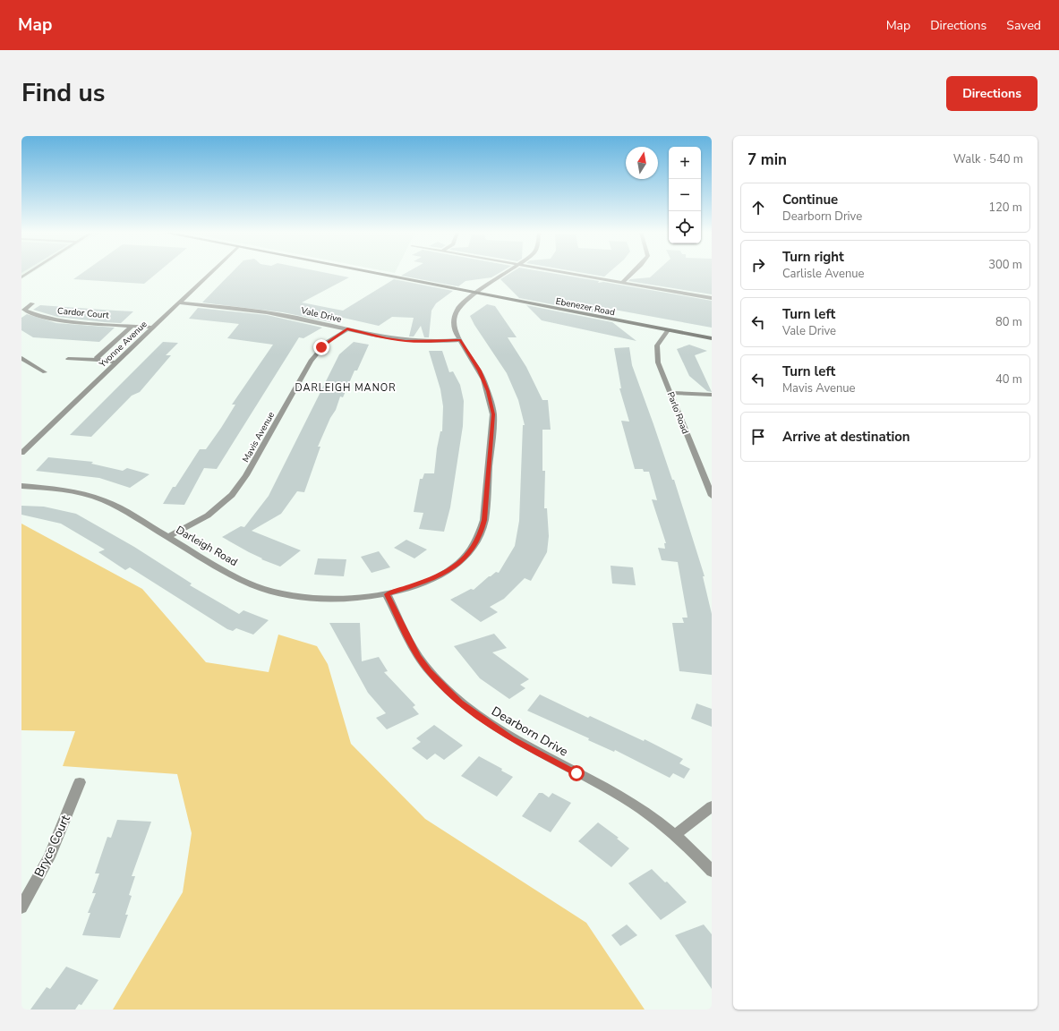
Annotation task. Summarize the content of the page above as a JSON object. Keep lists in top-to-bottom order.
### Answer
{
  "streets": {
    "street": [
      "Ebenezer Road",
      "Cardor Court",
      "Vale Drive",
      "Yvonne Avenue",
      "Parlo Road",
      "Mavis Avenue",
      "Darleigh Road",
      "Dearborn Drive",
      "Bryce Court"
    ]
  },
  "crossings": [
    ["Ebenezer Road", "Parlo Road"],
    ["Ebenezer Road", "Darleigh Road"],
    ["Cardor Court", "Yvonne Avenue"],
    ["Vale Drive", "Yvonne Avenue"],
    ["Vale Drive", "Mavis Avenue"],
    ["Vale Drive", "Darleigh Road"],
    ["Mavis Avenue", "Darleigh Road"],
    ["Darleigh Road", "Dearborn Drive"]
  ],
  "districts": ["DARLEIGH MANOR"],
  "north": "top",
  "page": {
    "header": "Map",
    "nav": ["Map", "Directions", "Saved"],
    "title": "Find us",
    "buttons": "Directions",
    "heading": ["7 min", "Walk · 540 m"],
    "map_buttons": ["+", "−"],
    "list": [
      ["Continue", "Dearborn Drive", "120 m"],
      ["Turn right", "Carlisle Avenue", "300 m"],
      ["Turn left", "Vale Drive", "80 m"],
      ["Turn left", "Mavis Avenue", "40 m"],
      "Arrive at destination"
    ]
  }
}
